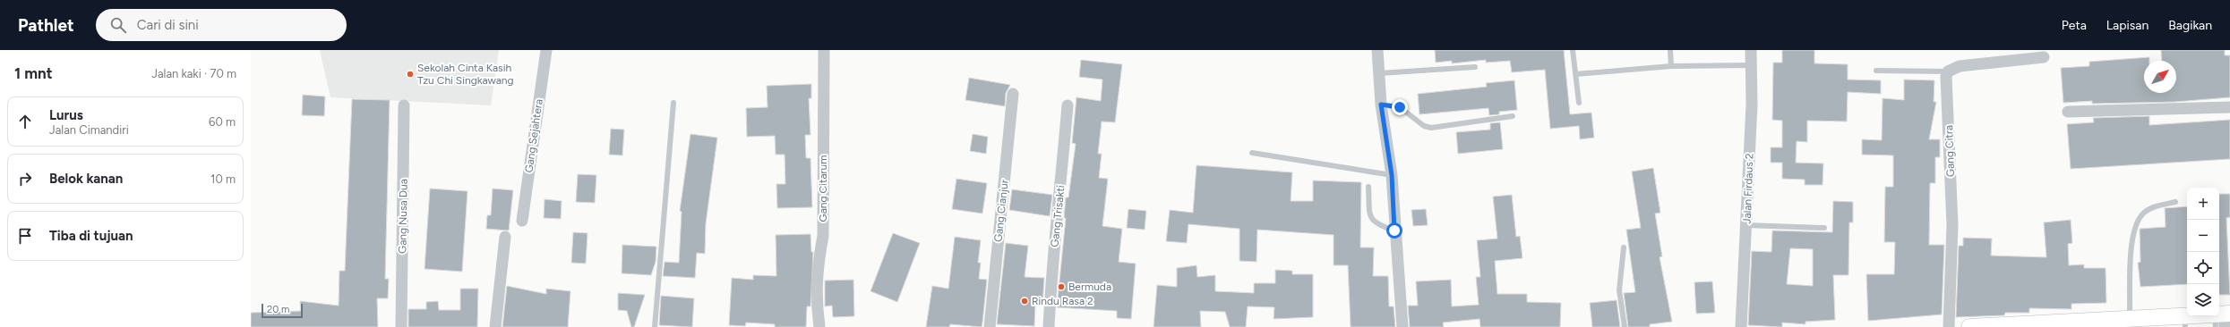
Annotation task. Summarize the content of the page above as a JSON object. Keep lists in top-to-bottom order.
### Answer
{
  "streets": {
    "street": [
      "Gang Sejahtera",
      "Gang Citra",
      "Gang Citarum",
      "Jalan Firdaus 2",
      "Gang Cianjur",
      "Gang Nusa Dua",
      "Gang Trisakti"
    ]
  },
  "places": ["Sekolah Cinta Kasih Tzu Chi Singkawang", "Bermuda", "Rindu Rasa 2"],
  "scale_bar": "20 m",
  "north": "top right",
  "page": {
    "header": "Pathlet",
    "search": "Cari di sini",
    "nav": ["Peta", "Lapisan", "Bagikan"],
    "heading": ["1 mnt", "Jalan kaki · 70 m"],
    "list": [
      ["Lurus", "Jalan Cimandiri", "60 m"],
      ["Belok kanan", "10 m"],
      "Tiba di tujuan"
    ],
    "map_buttons": ["+", "−"],
    "scale": "20 m"
  }
}
